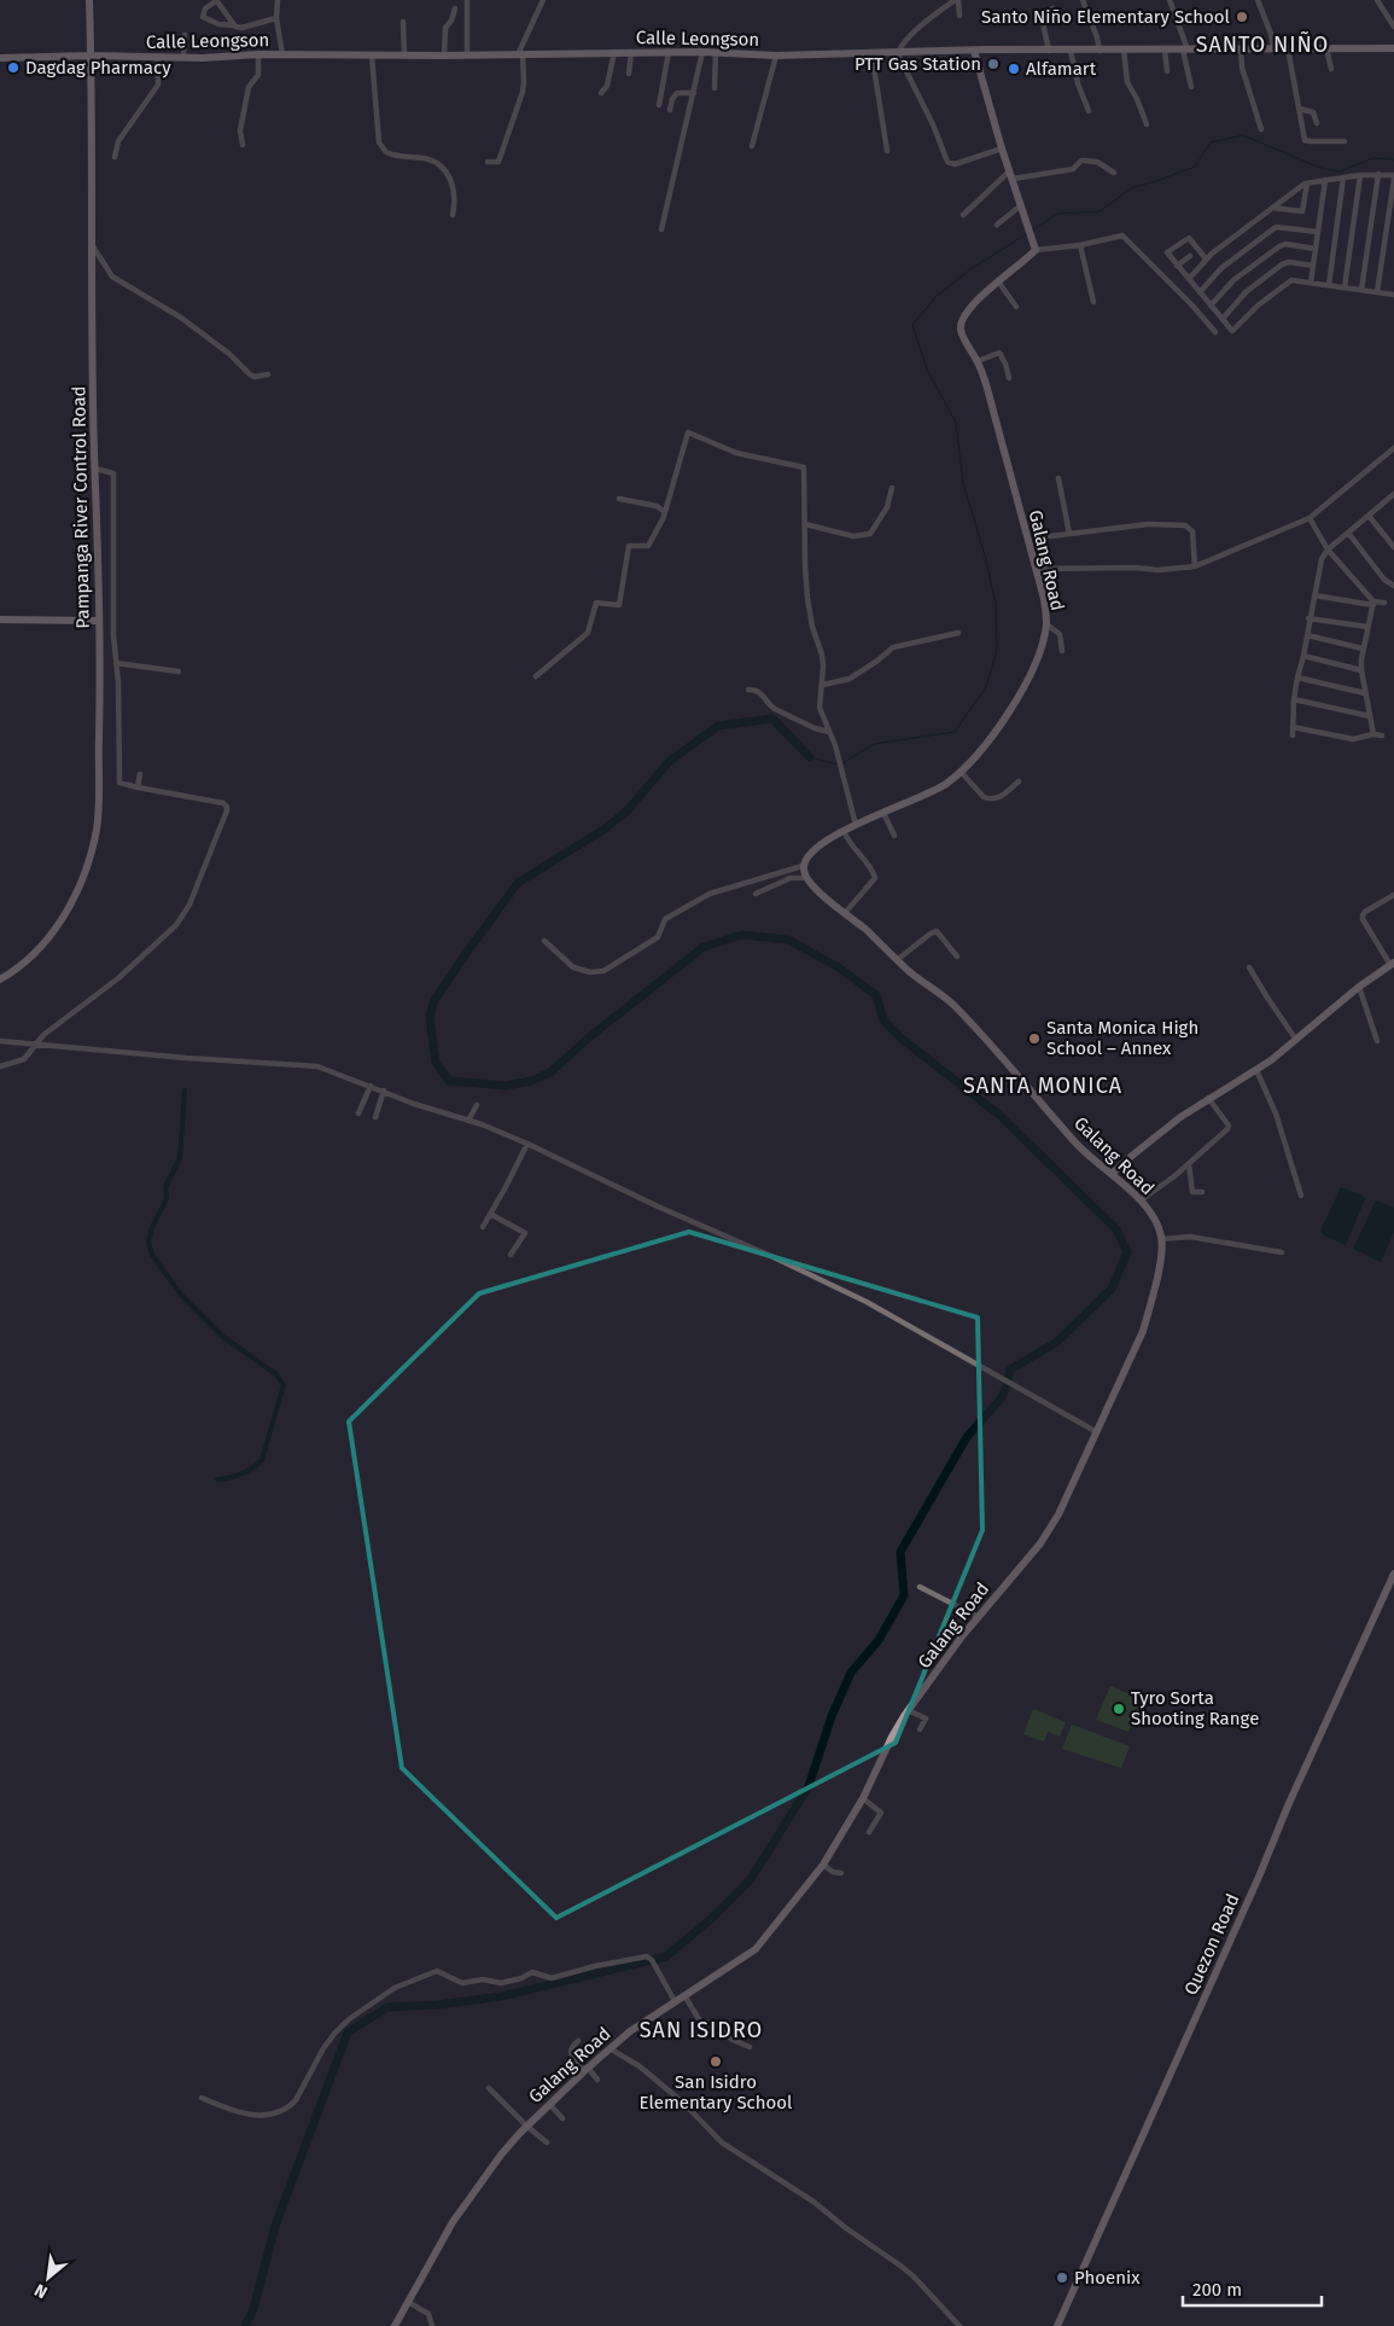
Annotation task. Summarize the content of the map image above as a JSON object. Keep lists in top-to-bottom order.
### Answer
{
  "streets": {
    "street": [
      "Calle Leongson",
      "Pampanga River Control Road",
      "Galang Road",
      "Quezon Road"
    ]
  },
  "crossings": [
    ["Calle Leongson", "Pampanga River Control Road"]
  ],
  "districts": ["SANTO NIÑO", "SANTA MONICA", "SAN ISIDRO"],
  "places": [
    "Santo Niño Elementary School",
    "PTT Gas Station",
    "Dagdag Pharmacy",
    "Alfamart",
    "Santa Monica High School – Annex",
    "Tyro Sorta Shooting Range",
    "San Isidro Elementary School",
    "Phoenix"
  ],
  "scale_bar": "200 m",
  "north": "bottom left"
}
